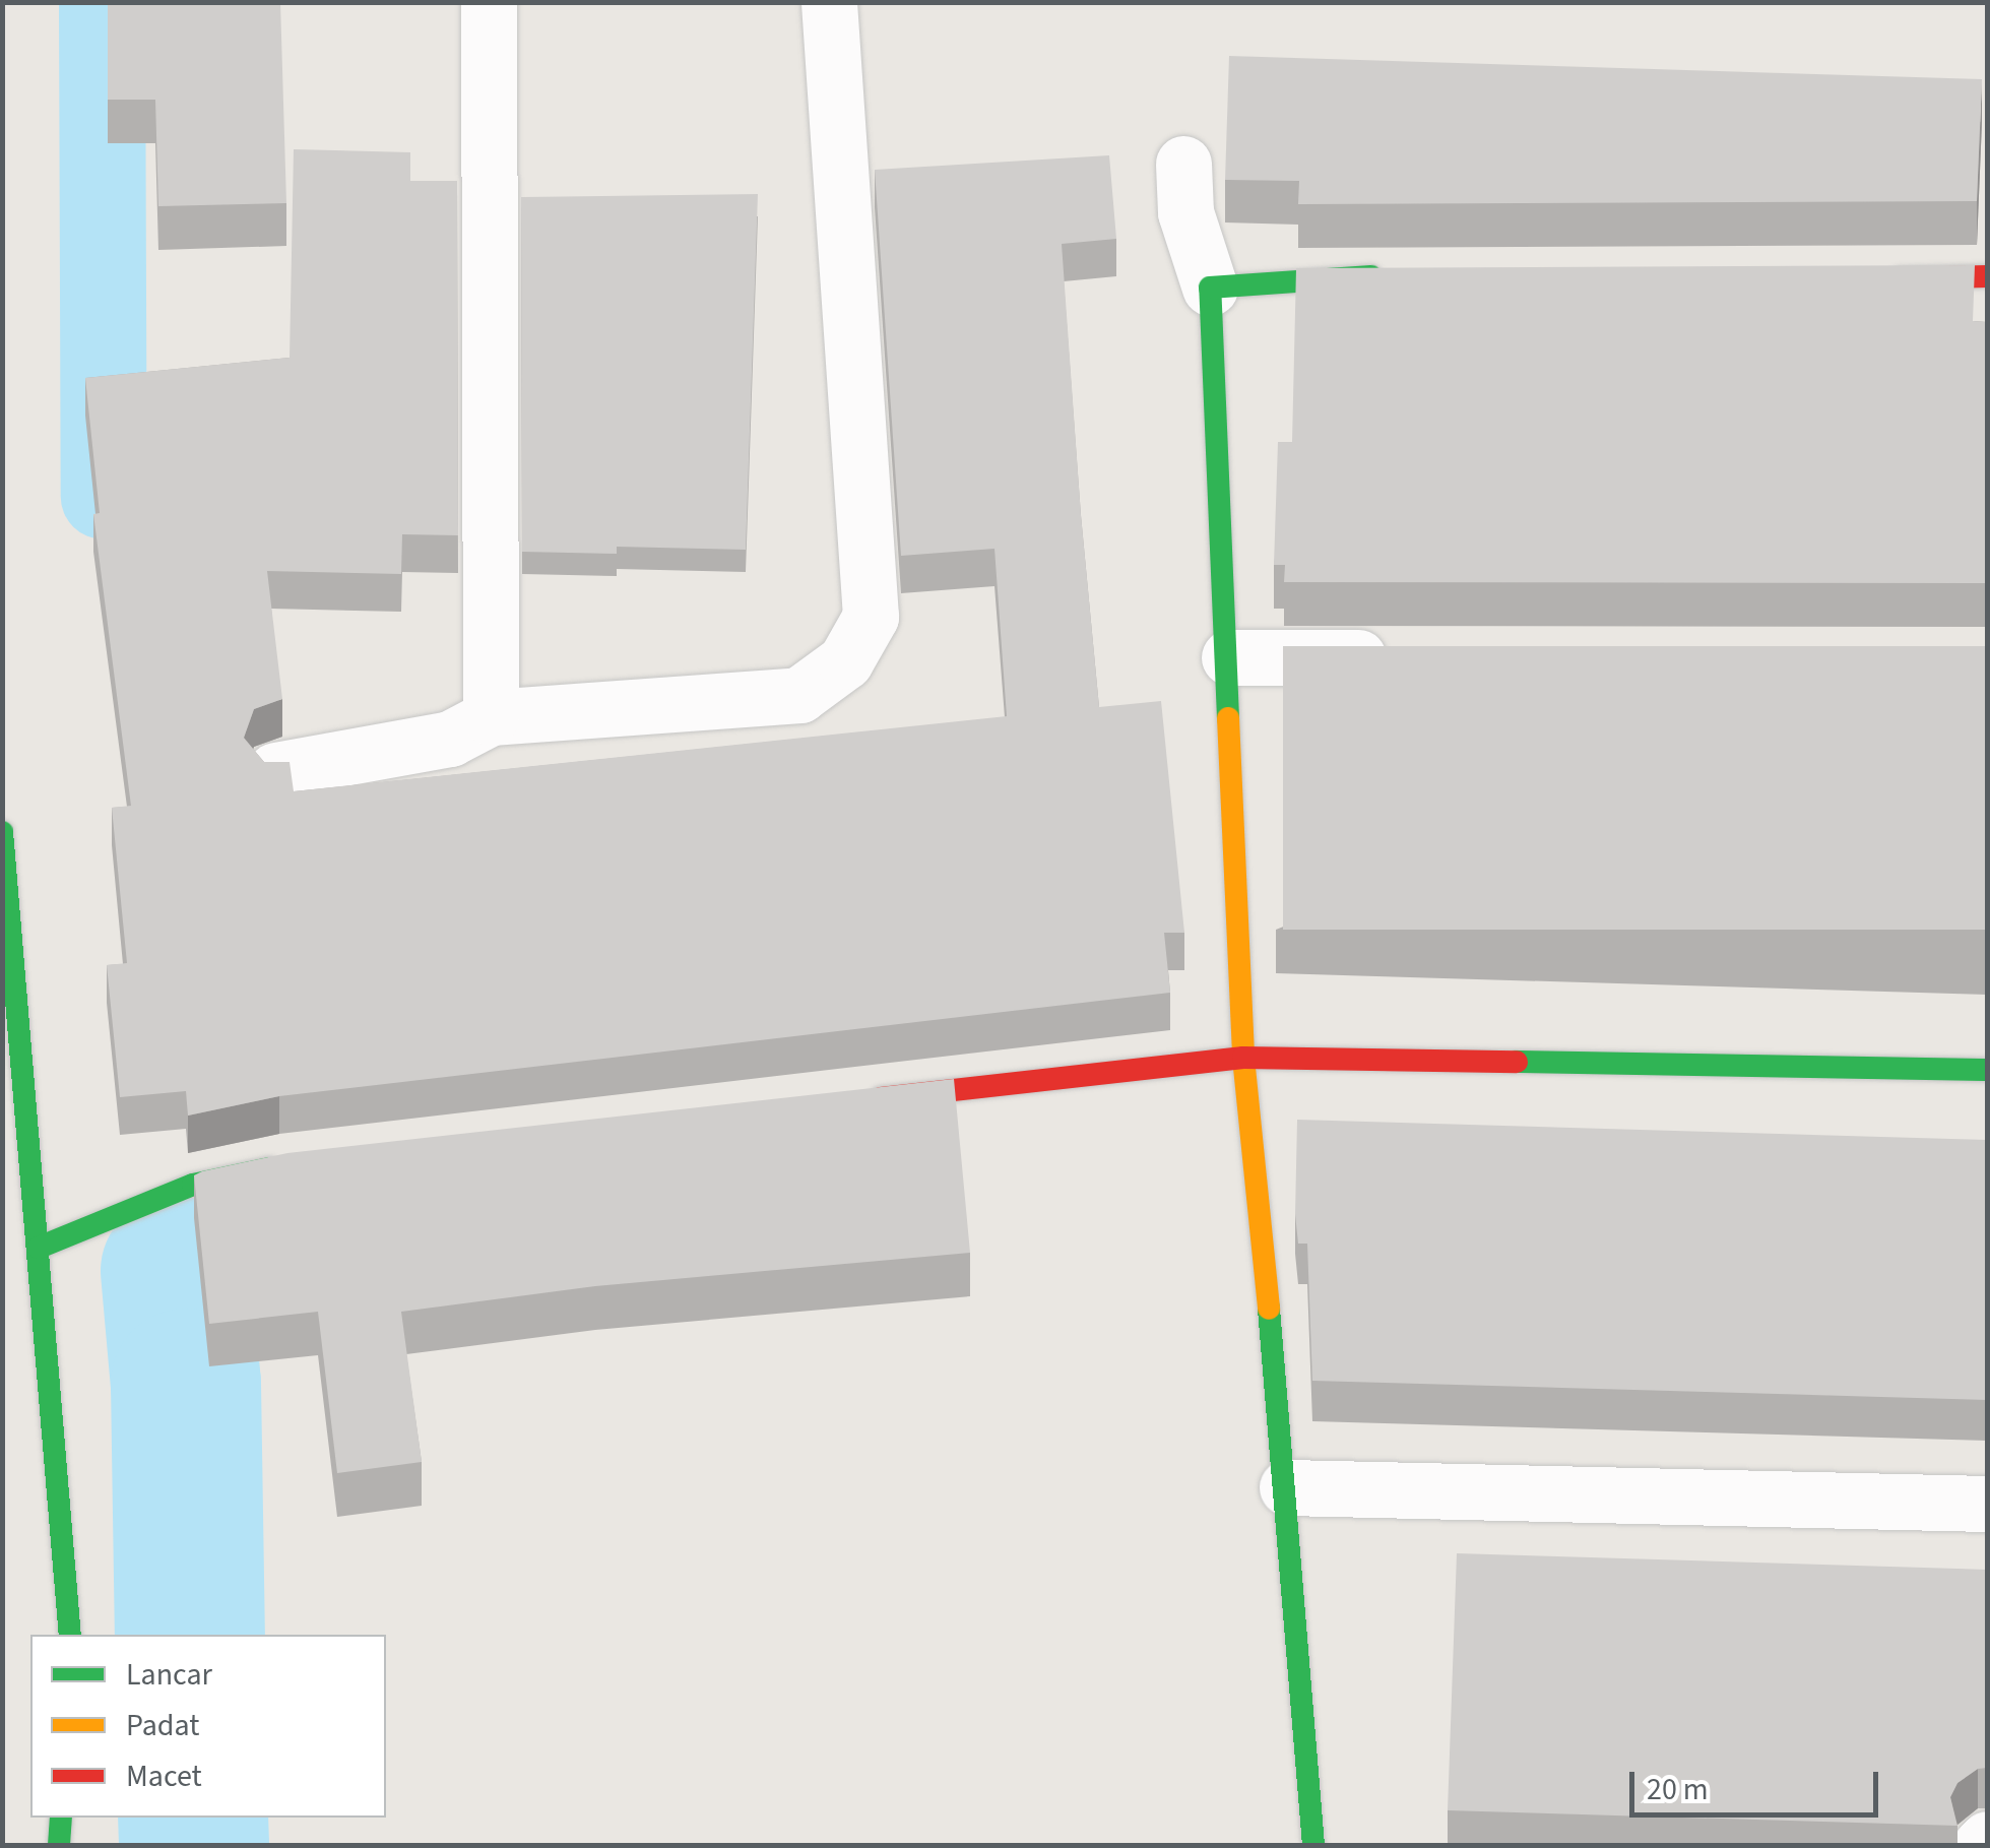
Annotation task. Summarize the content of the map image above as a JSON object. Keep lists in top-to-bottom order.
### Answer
{
  "legend": ["Lancar", "Padat", "Macet"],
  "scale_bar": "20 m"
}
